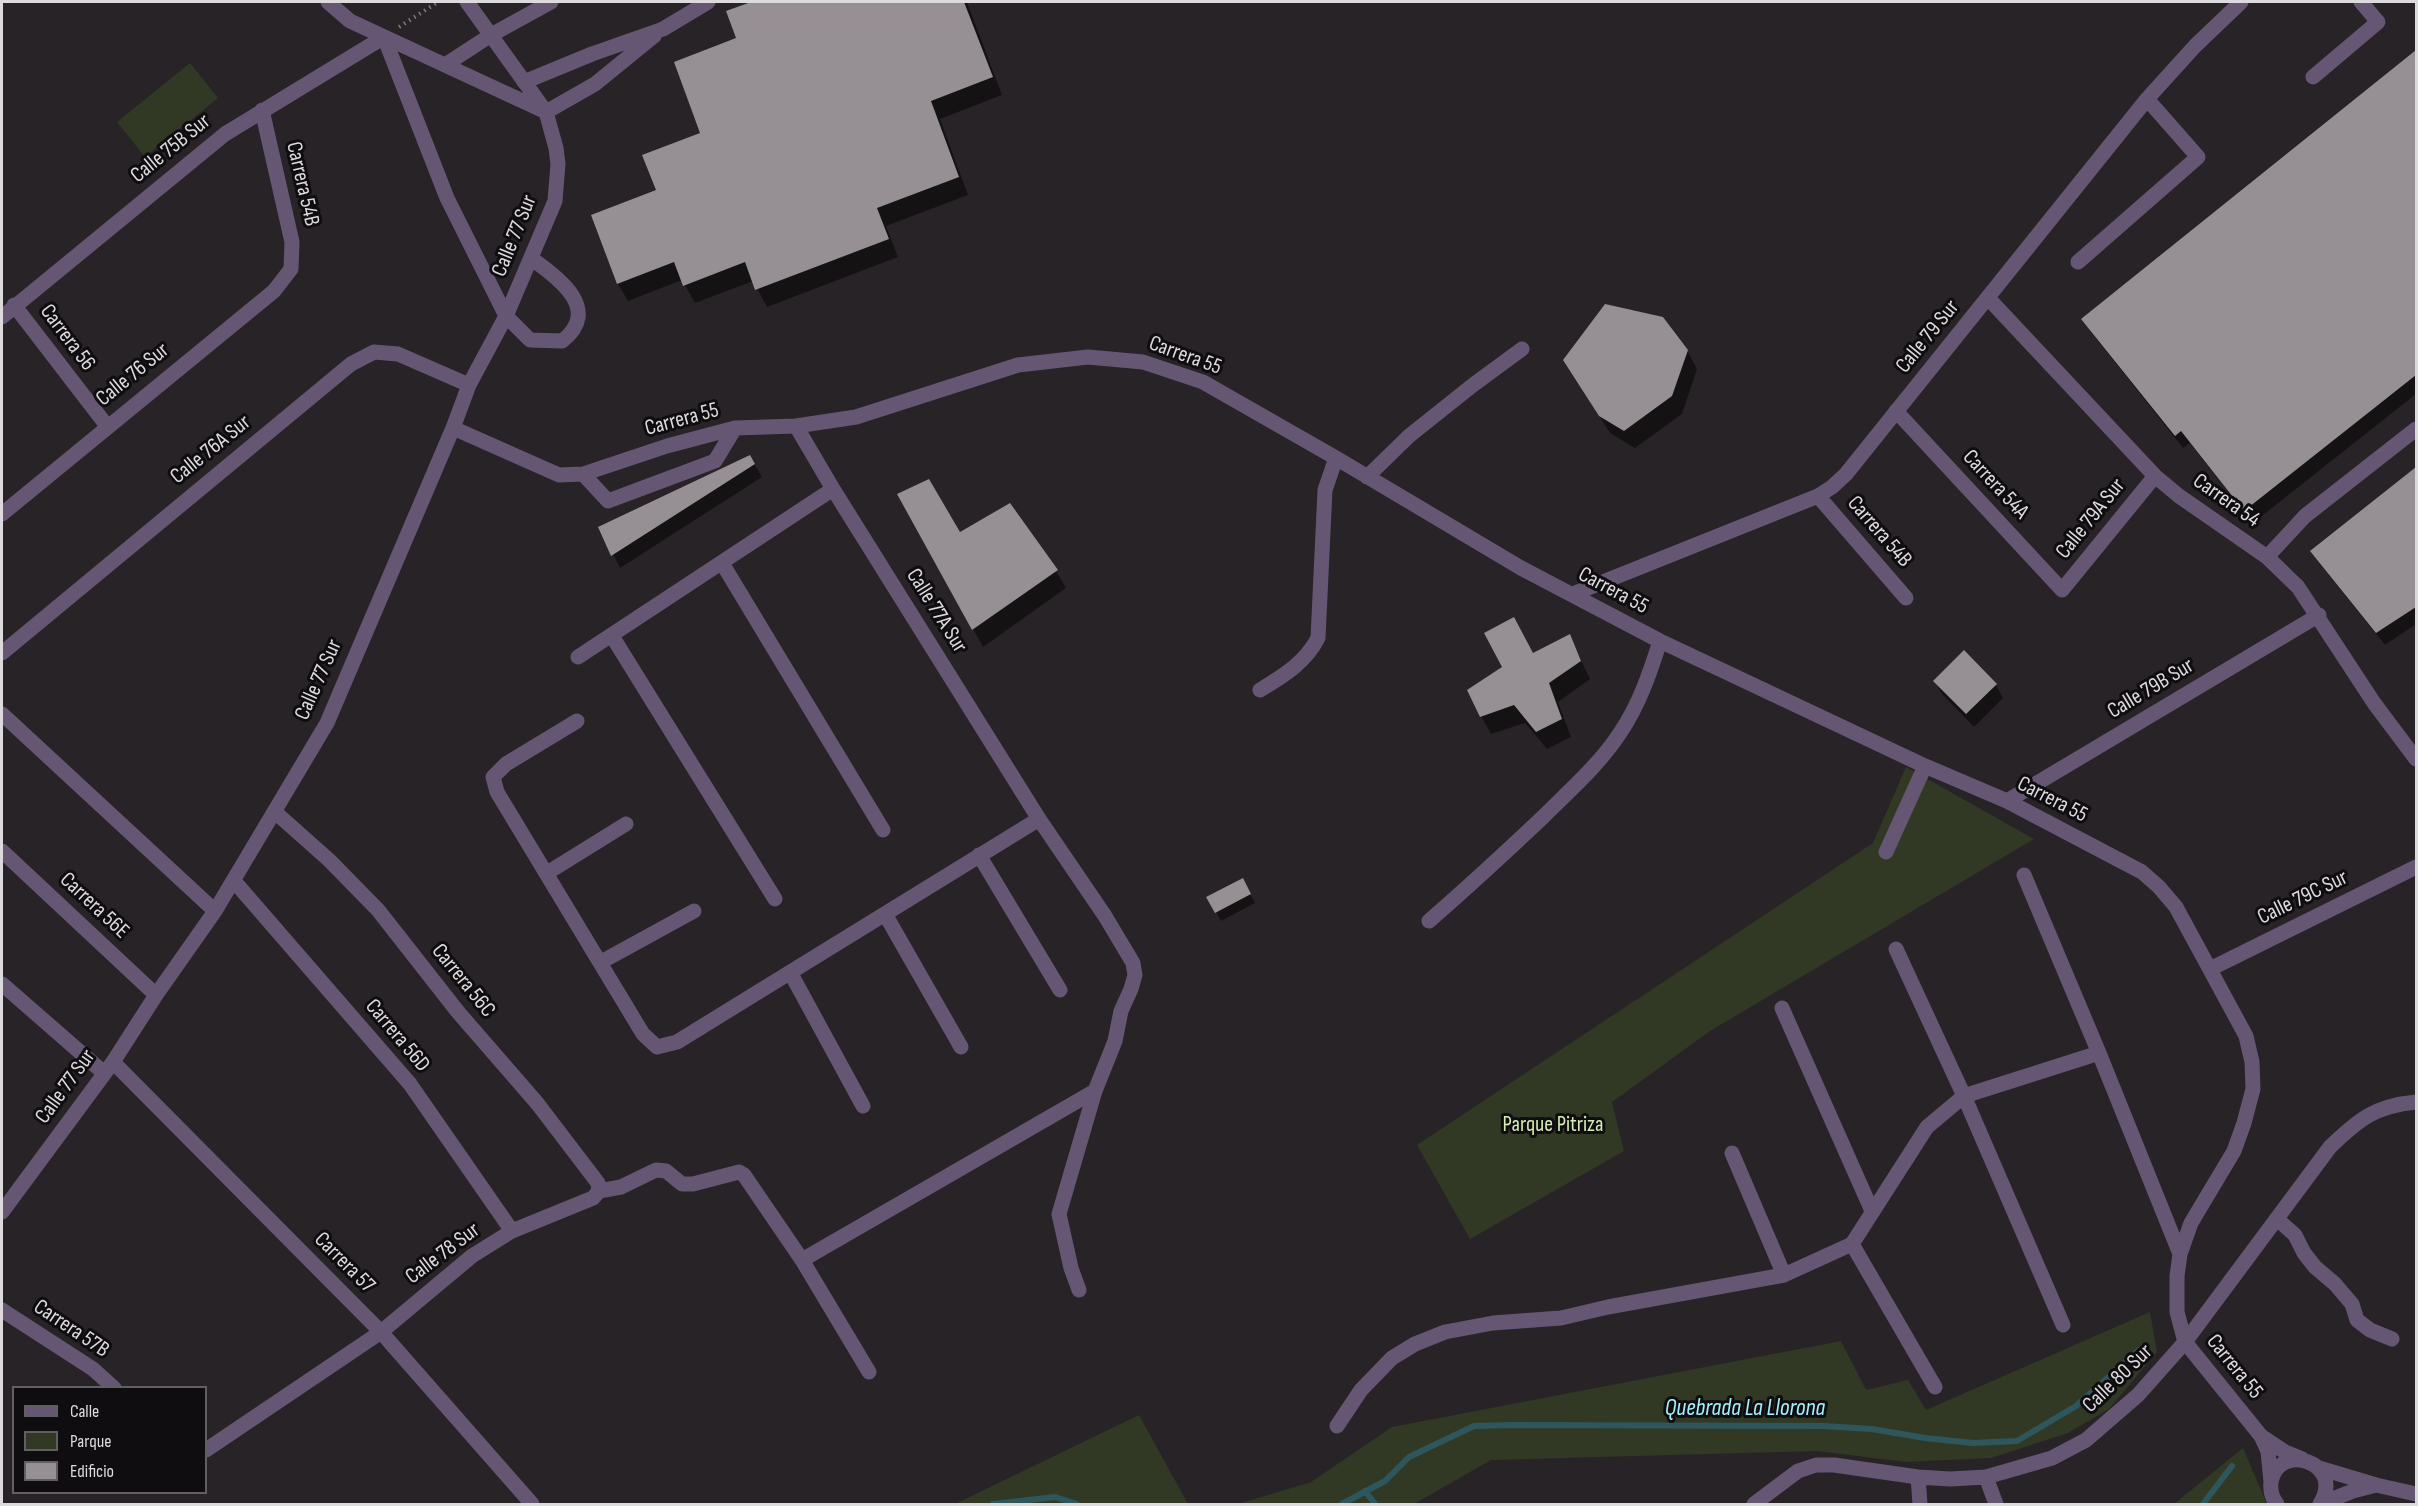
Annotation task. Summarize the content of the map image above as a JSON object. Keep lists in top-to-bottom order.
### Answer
{
  "streets": {
    "street": [
      "Calle 75B Sur",
      "Carrera 54B",
      "Calle 77 Sur",
      "Calle 79 Sur",
      "Carrera 56",
      "Carrera 55",
      "Calle 76 Sur",
      "Calle 76A Sur",
      "Carrera 54A",
      "Carrera 54",
      "Calle 79A Sur",
      "Calle 77A Sur",
      "Calle 79B Sur",
      "Calle 79C Sur",
      "Carrera 56E",
      "Carrera 56C",
      "Carrera 56D",
      "Calle 78 Sur",
      "Carrera 57",
      "Carrera 57B",
      "Calle 80 Sur"
    ]
  },
  "crossings": [
    ["Calle 75B Sur", "Carrera 54B"],
    ["Calle 75B Sur", "Carrera 56"],
    ["Carrera 54B", "Calle 79 Sur"],
    ["Carrera 54B", "Calle 76 Sur"],
    ["Calle 77 Sur", "Carrera 55"],
    ["Calle 77 Sur", "Calle 76A Sur"],
    ["Calle 77 Sur", "Carrera 56E"],
    ["Calle 77 Sur", "Carrera 56C"],
    ["Calle 77 Sur", "Carrera 56D"],
    ["Calle 77 Sur", "Carrera 57"],
    ["Calle 79 Sur", "Carrera 55"],
    ["Calle 79 Sur", "Carrera 54A"],
    ["Calle 79 Sur", "Carrera 54"],
    ["Carrera 56", "Calle 76 Sur"],
    ["Carrera 55", "Calle 77A Sur"],
    ["Carrera 55", "Calle 79B Sur"],
    ["Carrera 55", "Calle 79C Sur"],
    ["Carrera 55", "Calle 80 Sur"],
    ["Carrera 54A", "Calle 79A Sur"],
    ["Carrera 54", "Calle 79A Sur"],
    ["Carrera 54", "Calle 79B Sur"],
    ["Carrera 56C", "Calle 78 Sur"],
    ["Carrera 56D", "Calle 78 Sur"],
    ["Calle 78 Sur", "Carrera 57"]
  ],
  "water": ["Quebrada La Llorona"],
  "parks": ["Parque Pitriza"],
  "legend": ["Calle", "Parque", "Edificio"]
}
